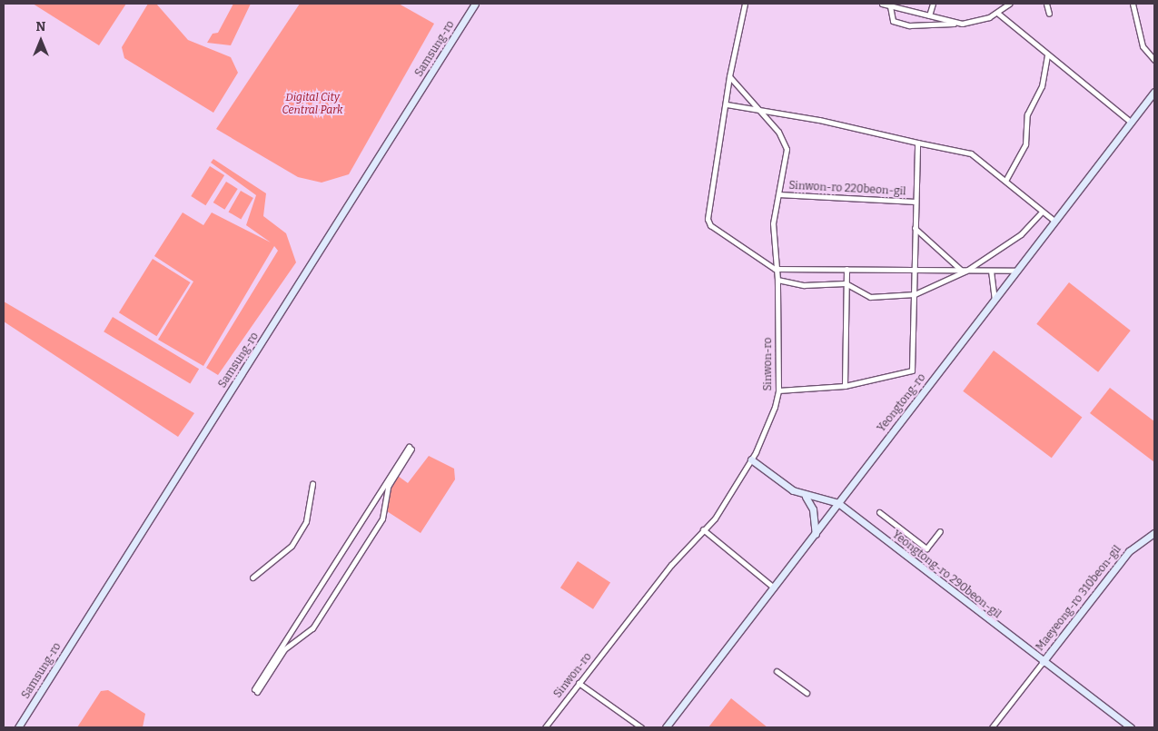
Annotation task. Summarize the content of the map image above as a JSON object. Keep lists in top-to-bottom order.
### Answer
{
  "streets": {
    "street": [
      "Samsung-ro",
      "Sinwon-ro 220beon-gil",
      "Sinwon-ro",
      "Yeongtong-ro",
      "Yeongtong-ro 290beon-gil",
      "Maeyeong-ro 310beon-gil"
    ]
  },
  "crossings": [
    ["Sinwon-ro 220beon-gil", "Sinwon-ro"],
    ["Yeongtong-ro", "Yeongtong-ro 290beon-gil"],
    ["Yeongtong-ro 290beon-gil", "Maeyeong-ro 310beon-gil"]
  ],
  "parks": ["Digital City Central Park"],
  "north": "top"
}
